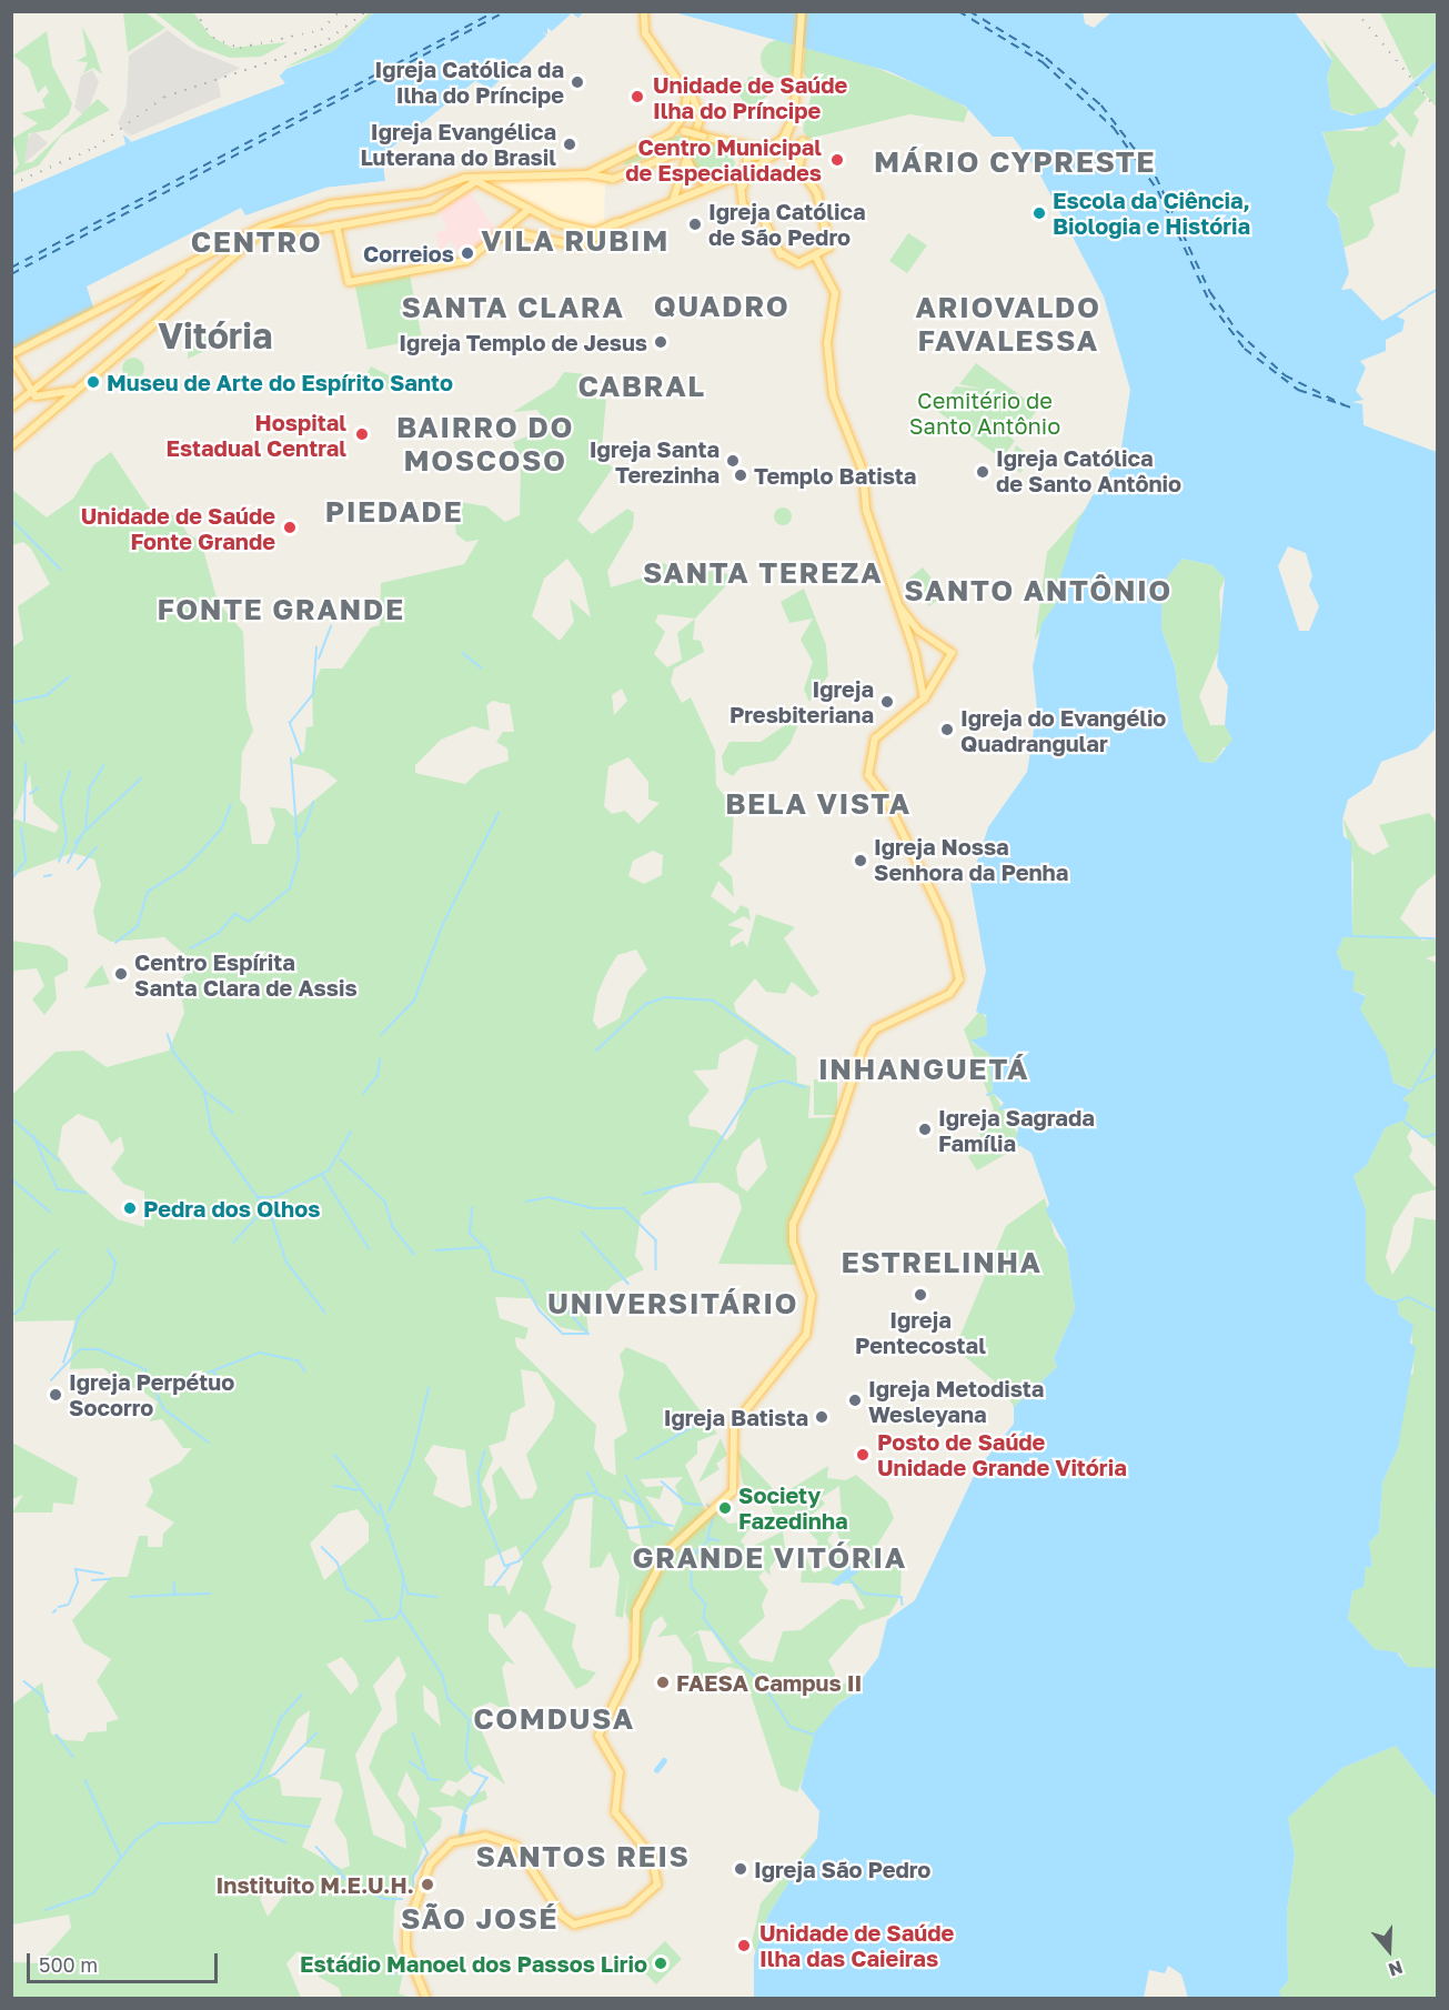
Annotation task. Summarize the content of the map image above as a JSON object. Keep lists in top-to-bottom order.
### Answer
{
  "districts": [
    "MÁRIO CYPRESTE",
    "VILA RUBIM",
    "CENTRO",
    "QUADRO",
    "SANTA CLARA",
    "ARIOVALDO FAVALESSA",
    "Vitória",
    "CABRAL",
    "BAIRRO DO MOSCOSO",
    "PIEDADE",
    "SANTA TEREZA",
    "SANTO ANTÔNIO",
    "FONTE GRANDE",
    "BELA VISTA",
    "INHANGUETÁ",
    "ESTRELINHA",
    "UNIVERSITÁRIO",
    "GRANDE VITÓRIA",
    "COMDUSA",
    "SANTOS REIS",
    "SÃO JOSÉ"
  ],
  "parks": ["Cemitério de Santo Antônio"],
  "places": [
    "Igreja Católica da Ilha do Príncipe",
    "Unidade de Saúde Ilha do Príncipe",
    "Igreja Evangélica Luterana do Brasil",
    "Centro Municipal de Especialidades",
    "Escola da Ciência, Biologia e História",
    "Igreja Católica de São Pedro",
    "Correios",
    "Igreja Templo de Jesus",
    "Museu de Arte do Espírito Santo",
    "Hospital Estadual Central",
    "Igreja Santa Terezinha",
    "Igreja Católica de Santo Antônio",
    "Templo Batista",
    "Unidade de Saúde Fonte Grande",
    "Igreja Presbiteriana",
    "Igreja do Evangélio Quadrangular",
    "Igreja Nossa Senhora da Penha",
    "Centro Espírita Santa Clara de Assis",
    "Igreja Sagrada Família",
    "Pedra dos Olhos",
    "Igreja Pentecostal",
    "Igreja Perpétuo Socorro",
    "Igreja Metodista Wesleyana",
    "Igreja Batista",
    "Posto de Saúde Unidade Grande Vitória",
    "Society Fazedinha",
    "FAESA Campus II",
    "Igreja São Pedro",
    "Instituito M.E.U.H.",
    "Unidade de Saúde Ilha das Caieiras",
    "Estádio Manoel dos Passos Lirio"
  ],
  "scale_bar": "500 m",
  "north": "bottom"
}
